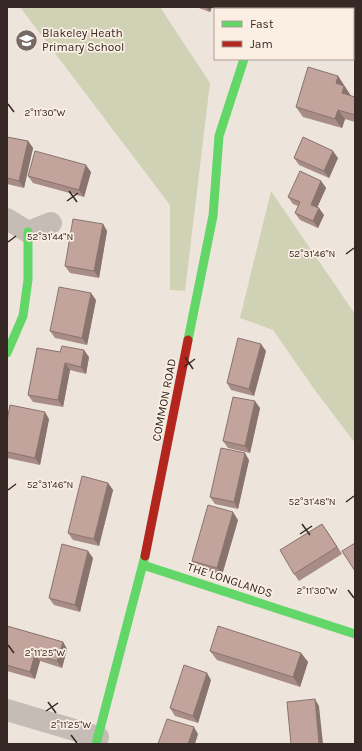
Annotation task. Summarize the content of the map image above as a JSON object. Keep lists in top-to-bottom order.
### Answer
{
  "streets": {
    "street": ["COMMON ROAD", "THE LONGLANDS"]
  },
  "crossings": [
    ["COMMON ROAD", "THE LONGLANDS"]
  ],
  "places": {
    "school or university": ["Blakeley Heath Primary School"]
  },
  "legend": ["Fast", "Jam"],
  "coordinates": [
    "2°11'30\"W",
    "52°31'44\"N",
    "52°31'46\"N",
    "52°31'48\"N",
    "2°11'25\"W"
  ]
}
